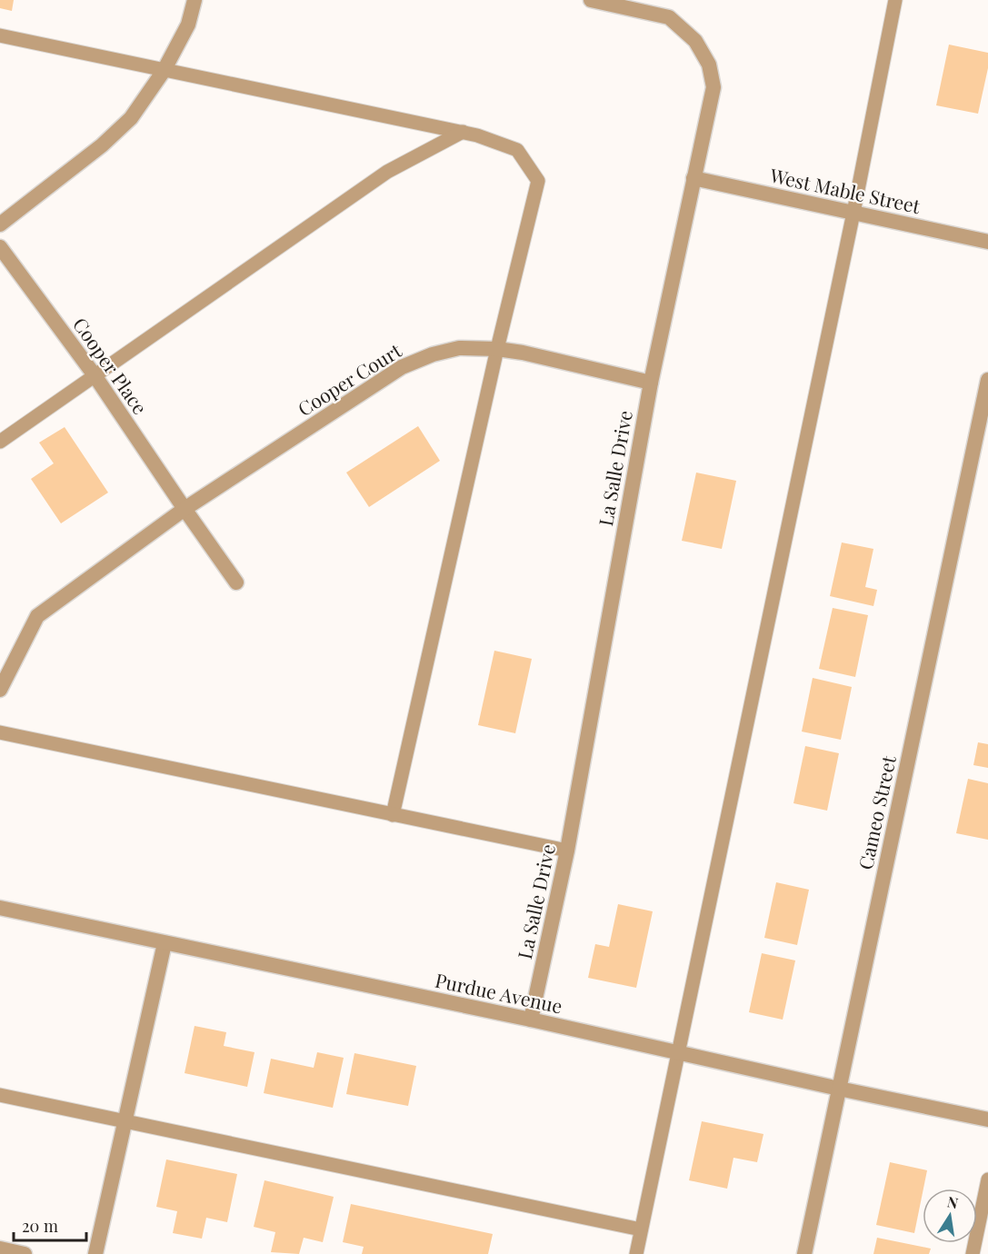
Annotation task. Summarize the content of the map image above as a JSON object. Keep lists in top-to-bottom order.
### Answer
{
  "streets": {
    "street": [
      "West Mable Street",
      "Cooper Place",
      "Cooper Court",
      "La Salle Drive",
      "Cameo Street",
      "Purdue Avenue"
    ]
  },
  "crossings": [
    ["West Mable Street", "La Salle Drive"],
    ["Cooper Place", "Cooper Court"],
    ["Cooper Court", "La Salle Drive"],
    ["La Salle Drive", "Purdue Avenue"],
    ["Cameo Street", "Purdue Avenue"]
  ],
  "scale_bar": "20 m",
  "north": "top"
}
